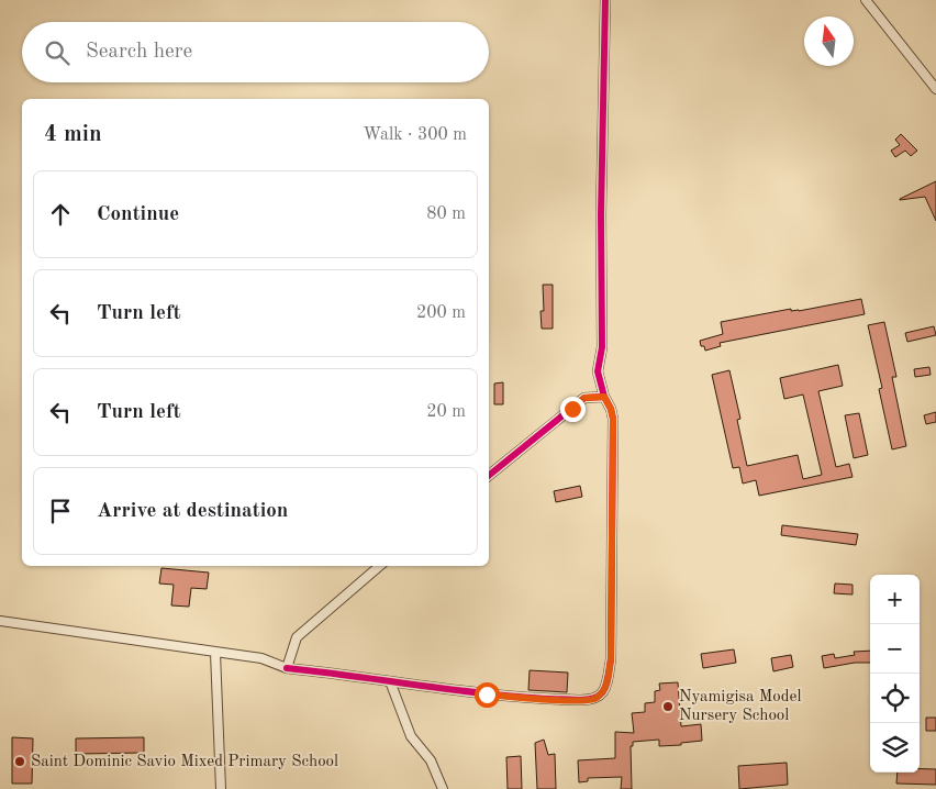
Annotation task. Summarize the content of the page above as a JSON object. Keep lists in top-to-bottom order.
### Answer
{
  "places": ["Nyamigisa Model Nursery School", "Saint Dominic Savio Mixed Primary School"],
  "north": "top",
  "page": {
    "search": "Search here",
    "heading": ["4 min", "Walk · 300 m"],
    "list": [
      ["Continue", "80 m"],
      ["Turn left", "200 m"],
      ["Turn left", "20 m"],
      "Arrive at destination"
    ],
    "map_buttons": ["+", "−"]
  }
}
